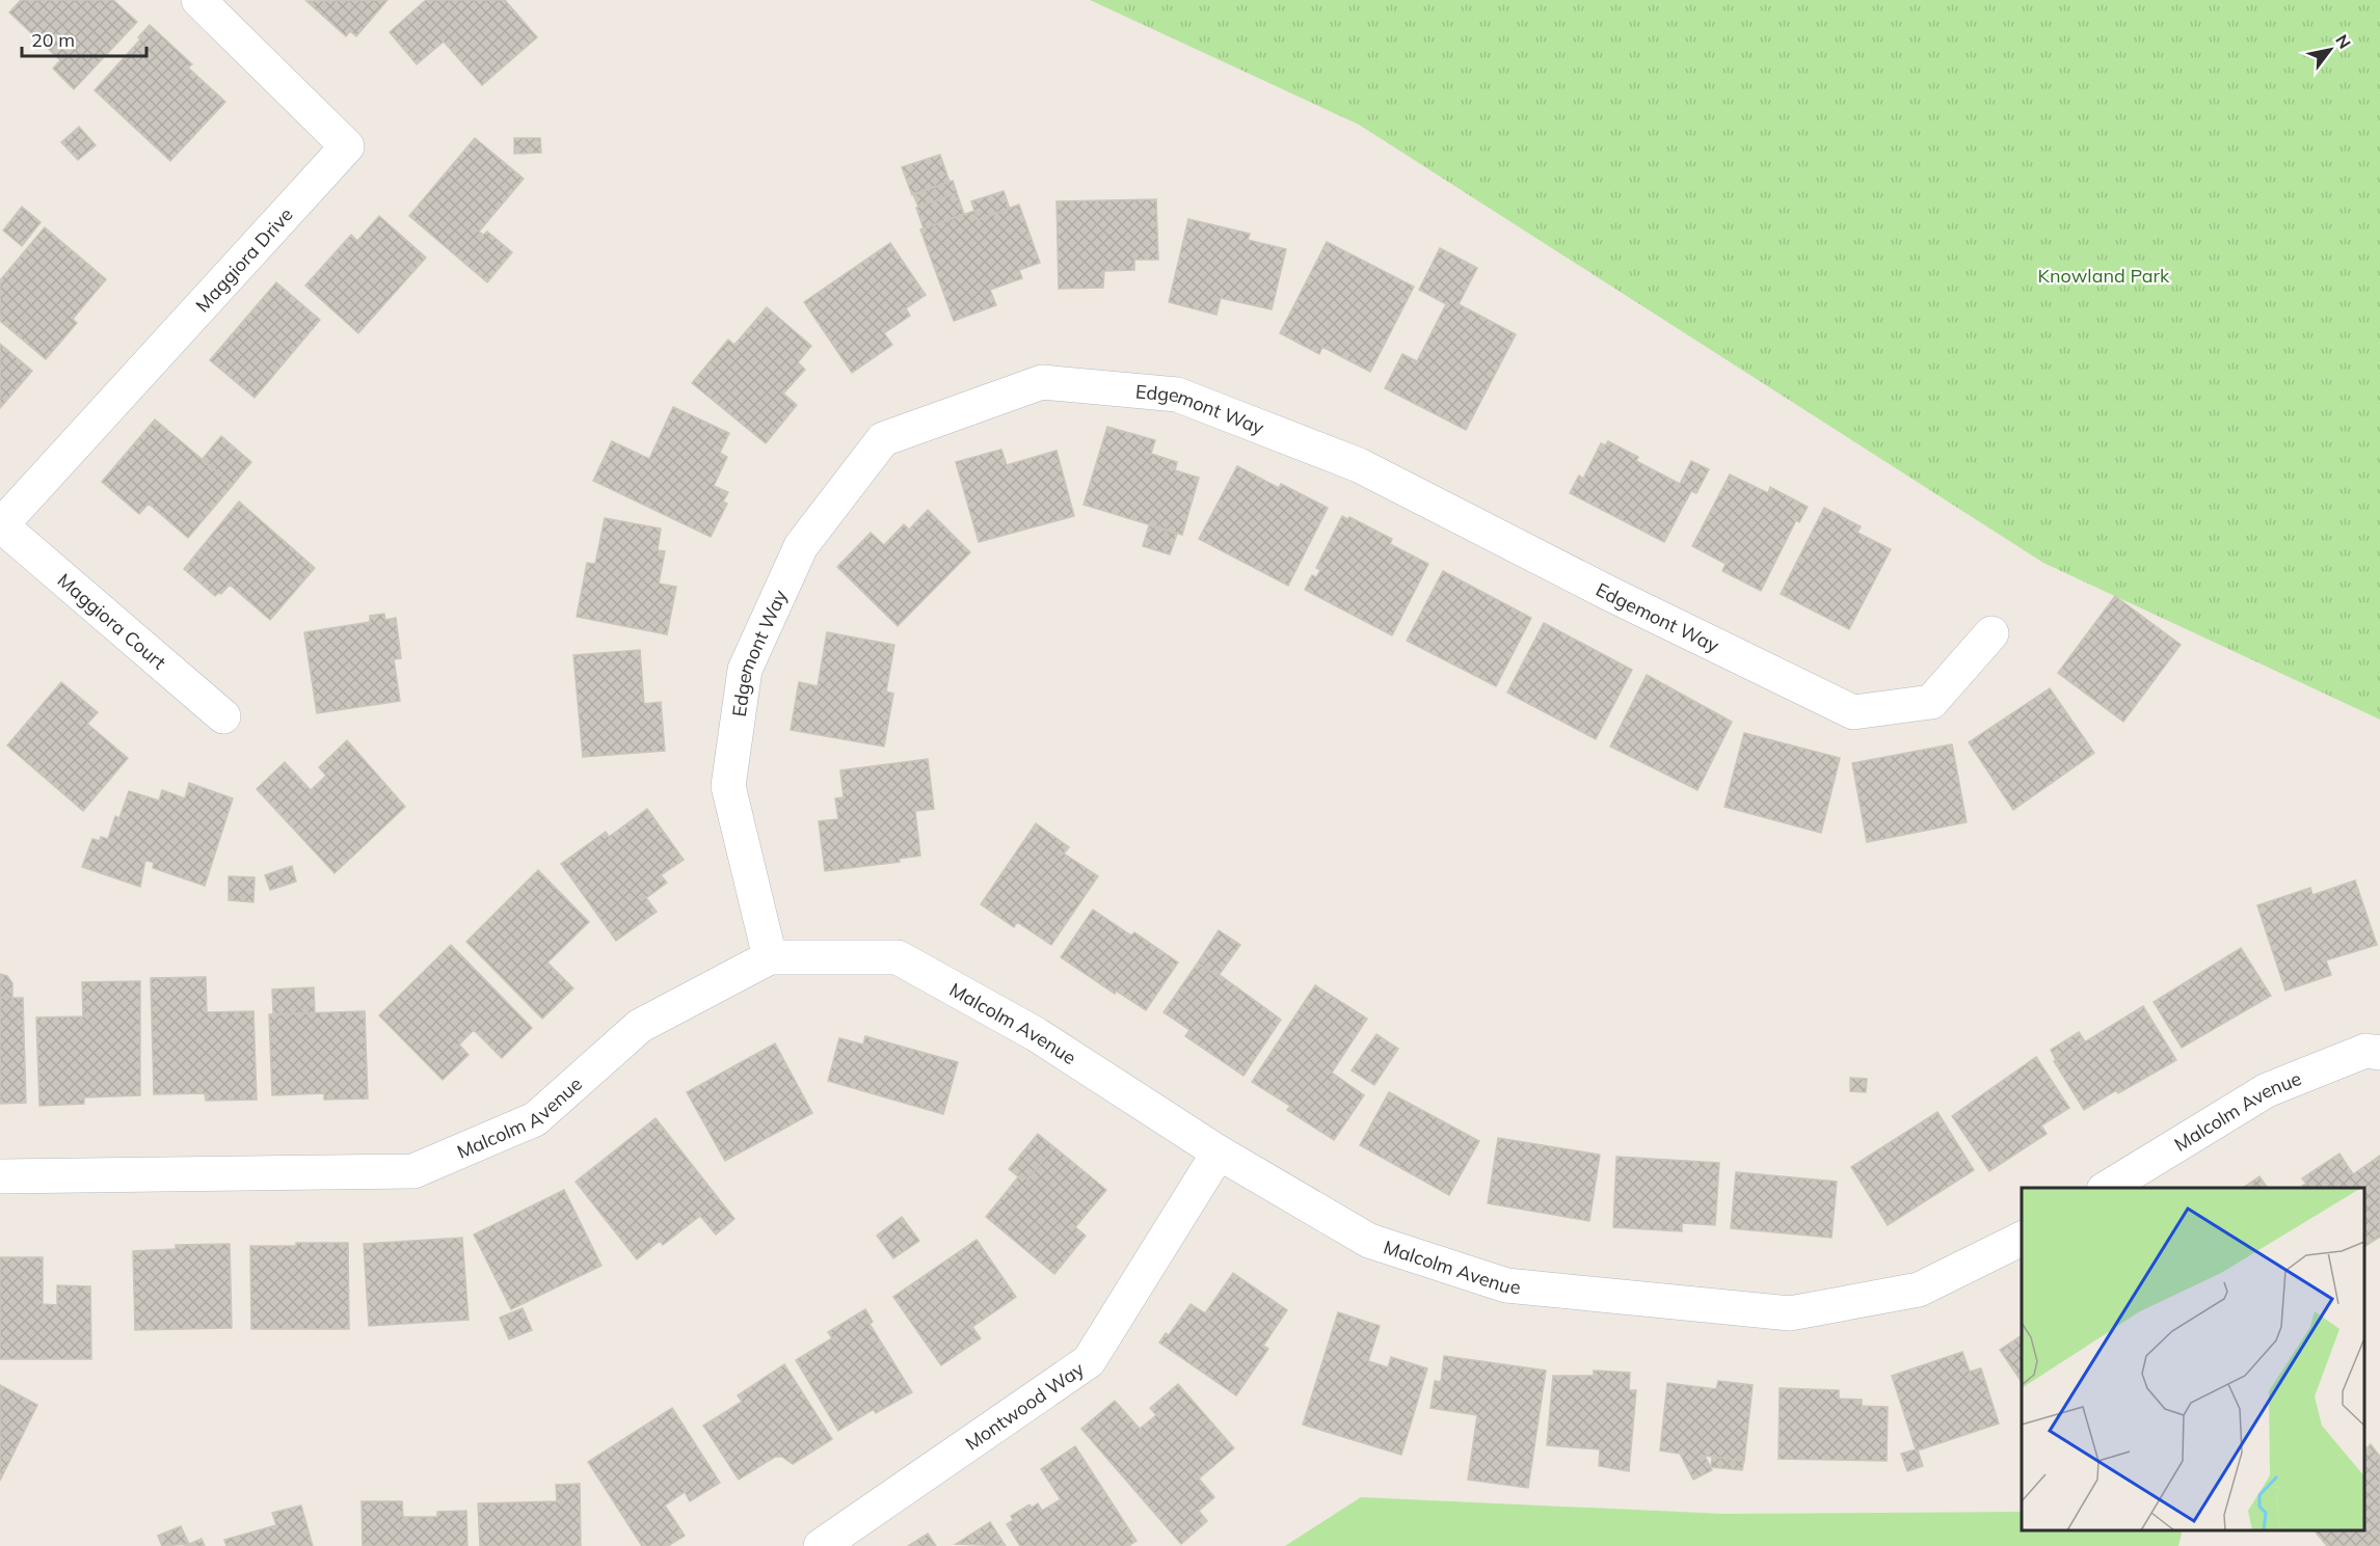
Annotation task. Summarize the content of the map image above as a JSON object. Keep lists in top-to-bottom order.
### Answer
{
  "streets": {
    "street": [
      "Maggiora Drive",
      "Edgemont Way",
      "Maggiora Court",
      "Malcolm Avenue",
      "Montwood Way"
    ]
  },
  "crossings": [
    ["Maggiora Drive", "Maggiora Court"],
    ["Edgemont Way", "Malcolm Avenue"],
    ["Malcolm Avenue", "Montwood Way"]
  ],
  "parks": ["Knowland Park"],
  "scale_bar": "20 m",
  "north": "top right"
}
